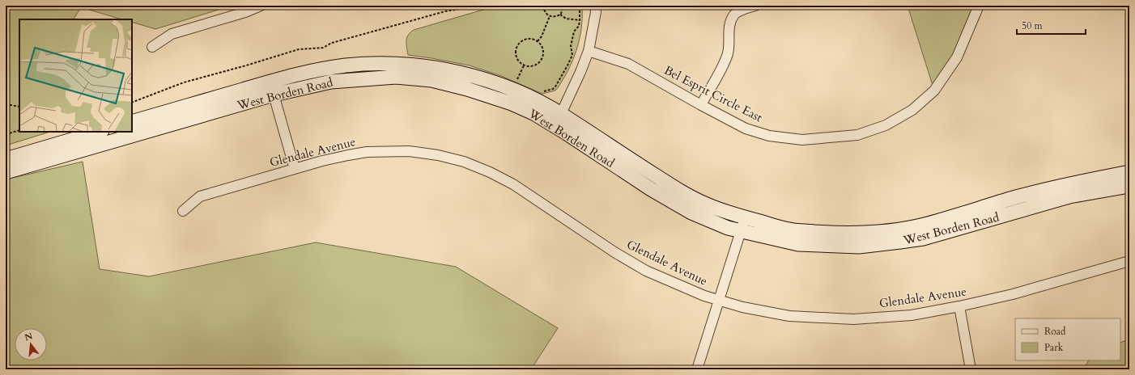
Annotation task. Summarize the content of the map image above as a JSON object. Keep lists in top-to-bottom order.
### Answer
{
  "streets": {
    "main road": ["West Borden Road"],
    "street": ["Bel Esprit Circle East", "Glendale Avenue"]
  },
  "legend": ["Road", "Park"],
  "scale_bar": "50 m",
  "north": "top"
}
